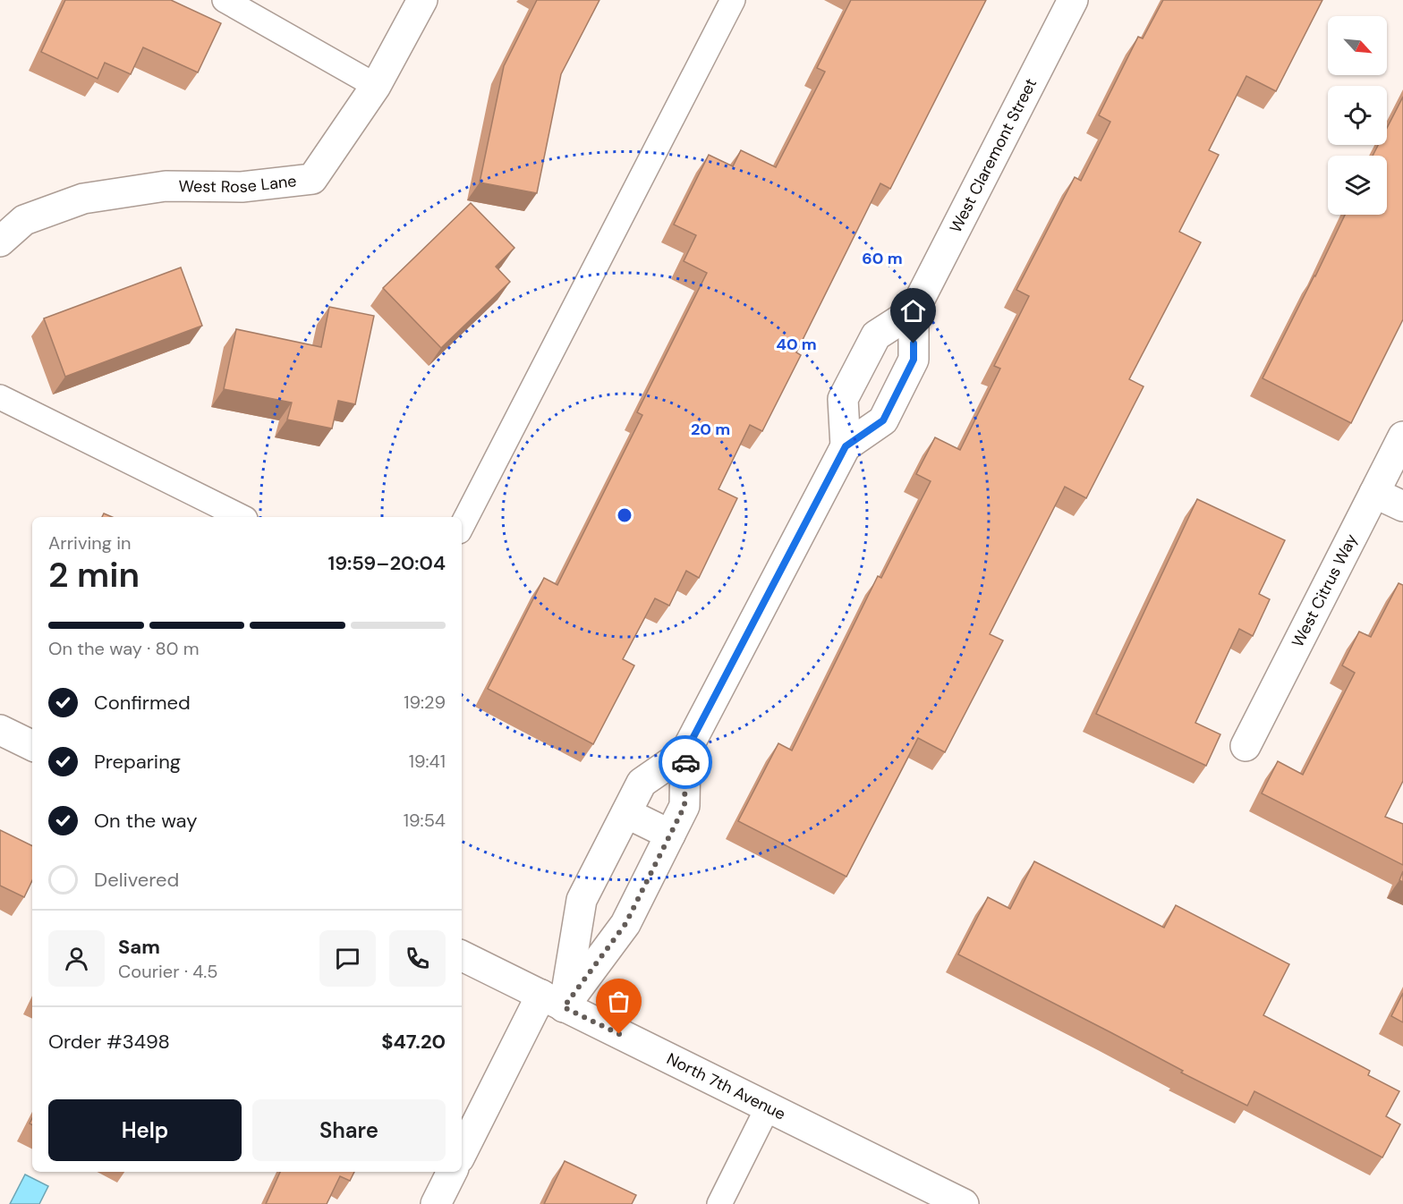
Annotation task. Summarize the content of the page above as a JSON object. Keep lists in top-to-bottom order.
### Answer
{
  "streets": {
    "street": [
      "West Claremont Street",
      "West Rose Lane",
      "West Citrus Way",
      "North 7th Avenue"
    ]
  },
  "crossings": [
    ["West Claremont Street", "North 7th Avenue"]
  ],
  "north": "bottom right",
  "page": {
    "heading": ["2 min", "Arriving in", "19:59–20:04"],
    "panel": [
      "Sam",
      "Courier · 4.5",
      "Order #3498",
      "$47.20"
    ],
    "bar": "On the way · 80 m",
    "list": [
      ["Confirmed", "19:29"],
      ["Preparing", "19:41"],
      ["On the way", "19:54"],
      "Delivered"
    ],
    "buttons": ["Help", "Share"]
  },
  "rings": ["60 m", "40 m", "20 m"]
}
